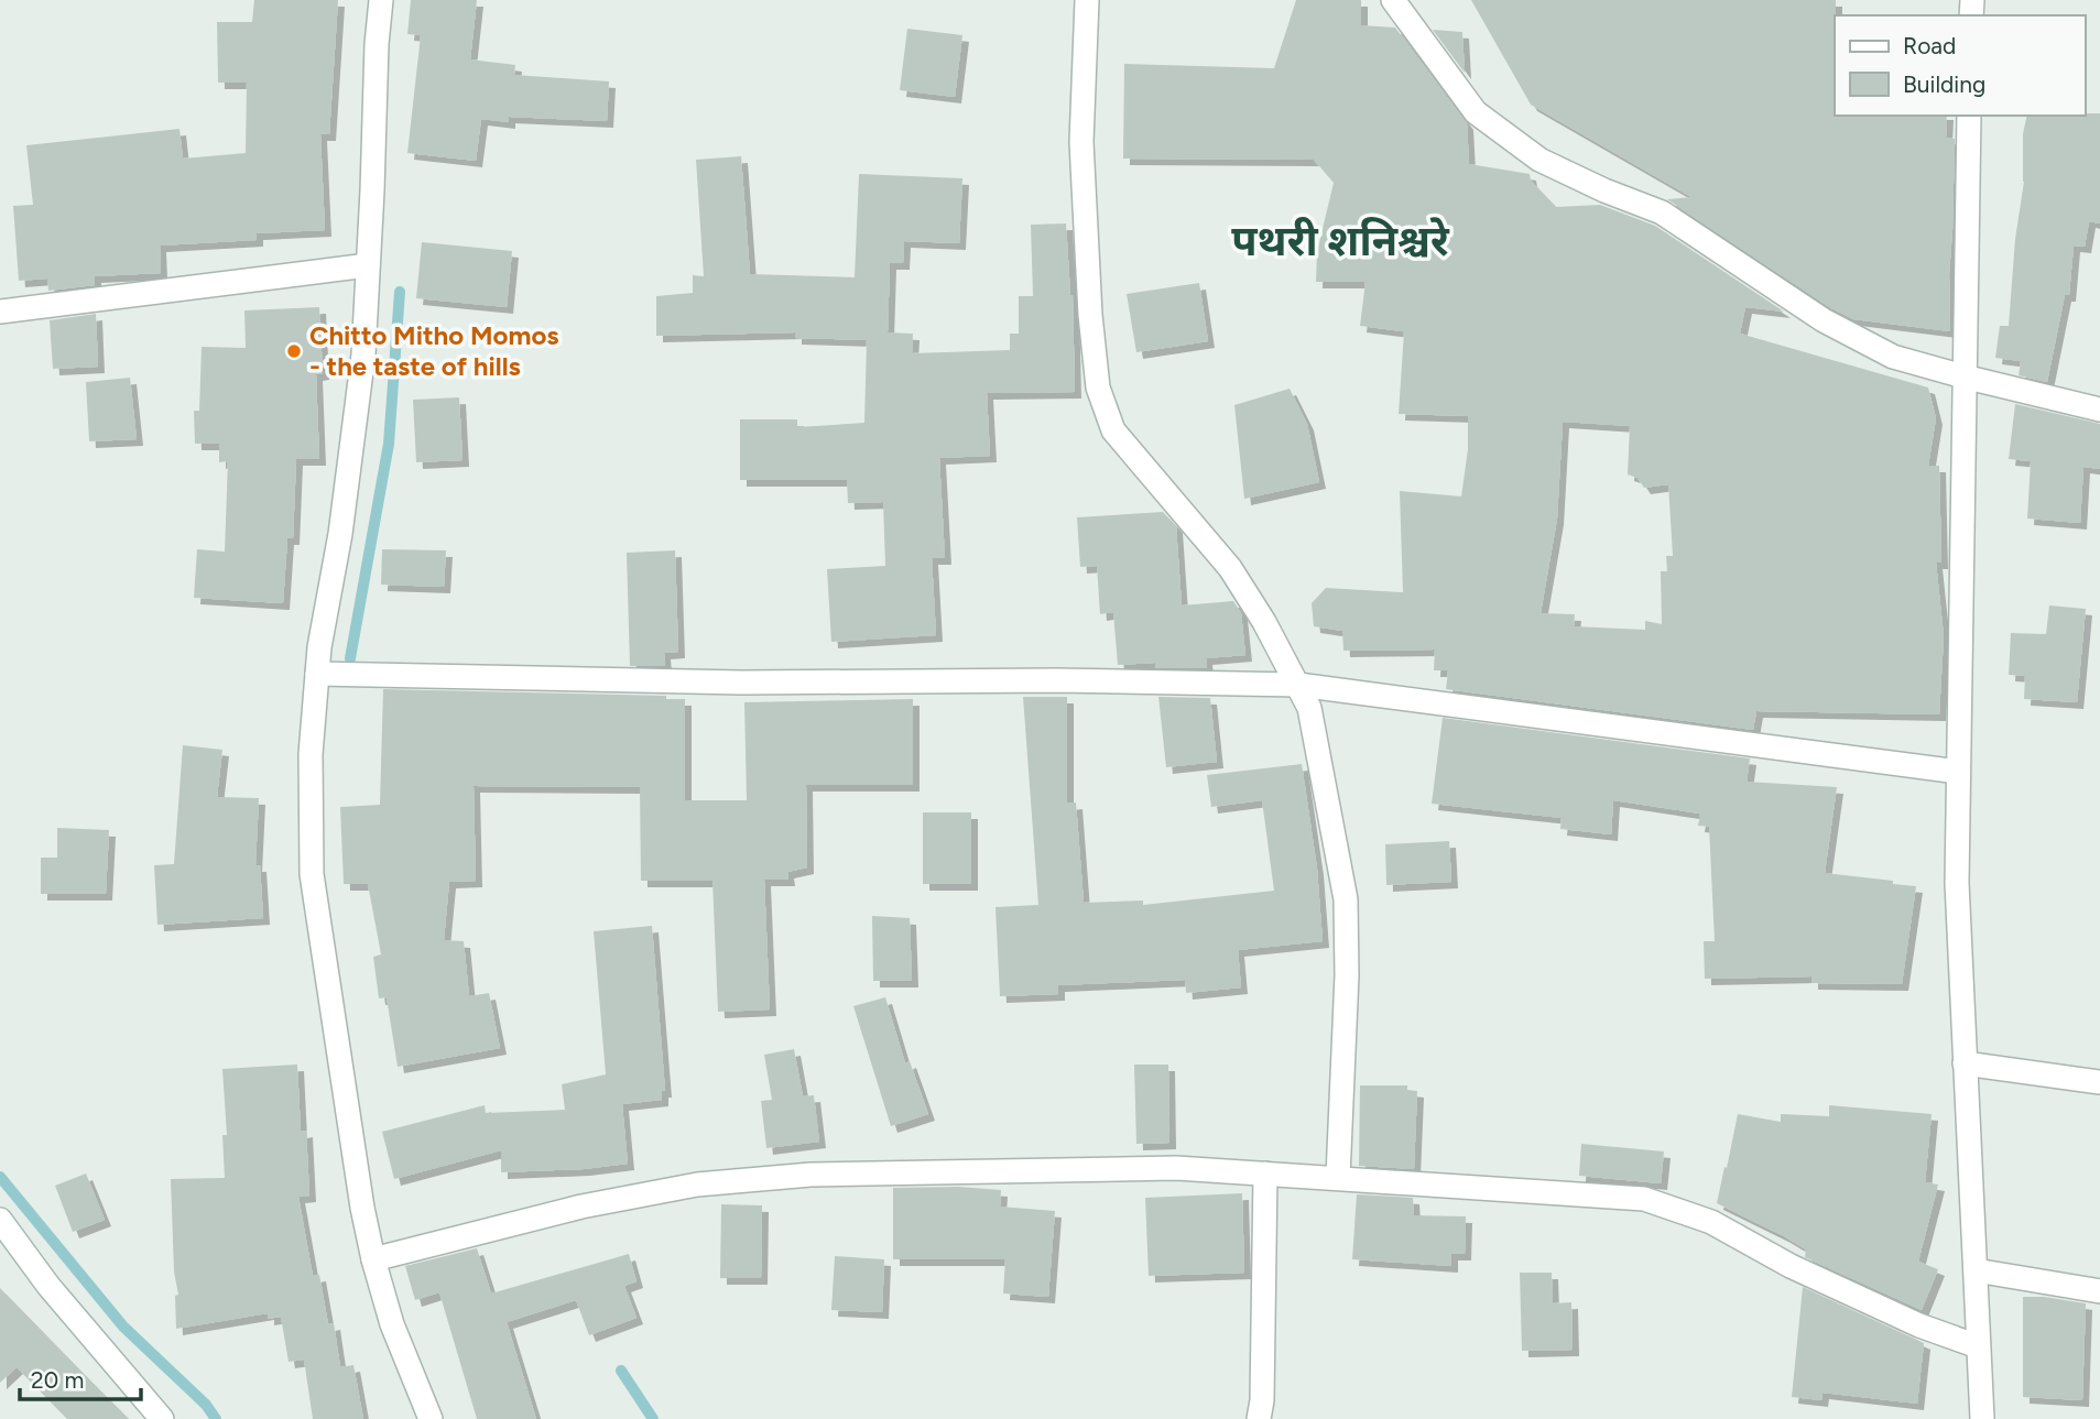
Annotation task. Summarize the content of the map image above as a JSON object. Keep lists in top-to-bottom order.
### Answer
{
  "districts": ["पथरी शनिश्चरे"],
  "places": ["Chitto Mitho Momos - the taste of hills"],
  "legend": ["Road", "Building"],
  "scale_bar": "20 m"
}
